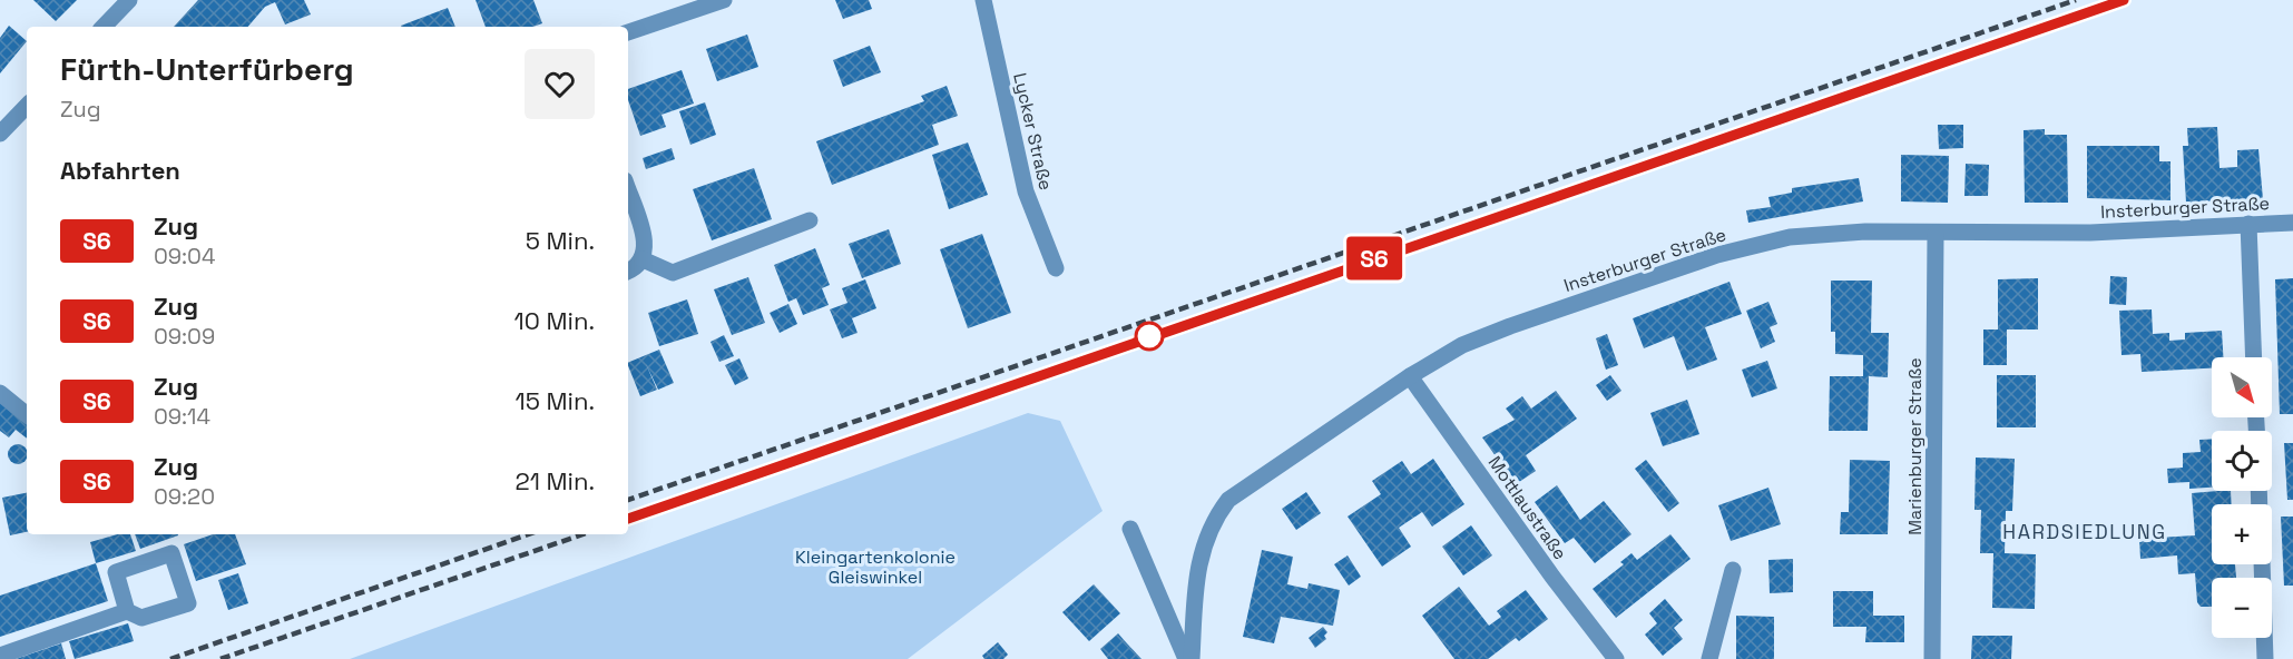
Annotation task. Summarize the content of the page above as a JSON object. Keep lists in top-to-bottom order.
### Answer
{
  "streets": {
    "street": [
      "Lycker Straße",
      "Insterburger Straße",
      "Marienburger Straße",
      "Mottlaustraße"
    ]
  },
  "crossings": [
    ["Insterburger Straße", "Marienburger Straße"],
    ["Insterburger Straße", "Mottlaustraße"]
  ],
  "districts": ["HARDSIEDLUNG"],
  "parks": ["Kleingartenkolonie Gleiswinkel"],
  "north": "bottom right",
  "page": {
    "on_map": "S6",
    "heading": [
      ["Fürth-Unterfürberg", "Zug"],
      "Abfahrten"
    ],
    "list": [
      {
        "mark": "S6",
        "name": "Zug",
        "note": "09:04",
        "value": "5 Min."
      },
      {
        "mark": "S6",
        "name": "Zug",
        "note": "09:09",
        "value": "10 Min."
      },
      {
        "mark": "S6",
        "name": "Zug",
        "note": "09:14",
        "value": "15 Min."
      },
      {
        "mark": "S6",
        "name": "Zug",
        "note": "09:20",
        "value": "21 Min."
      }
    ],
    "map_buttons": ["+", "−"]
  }
}
